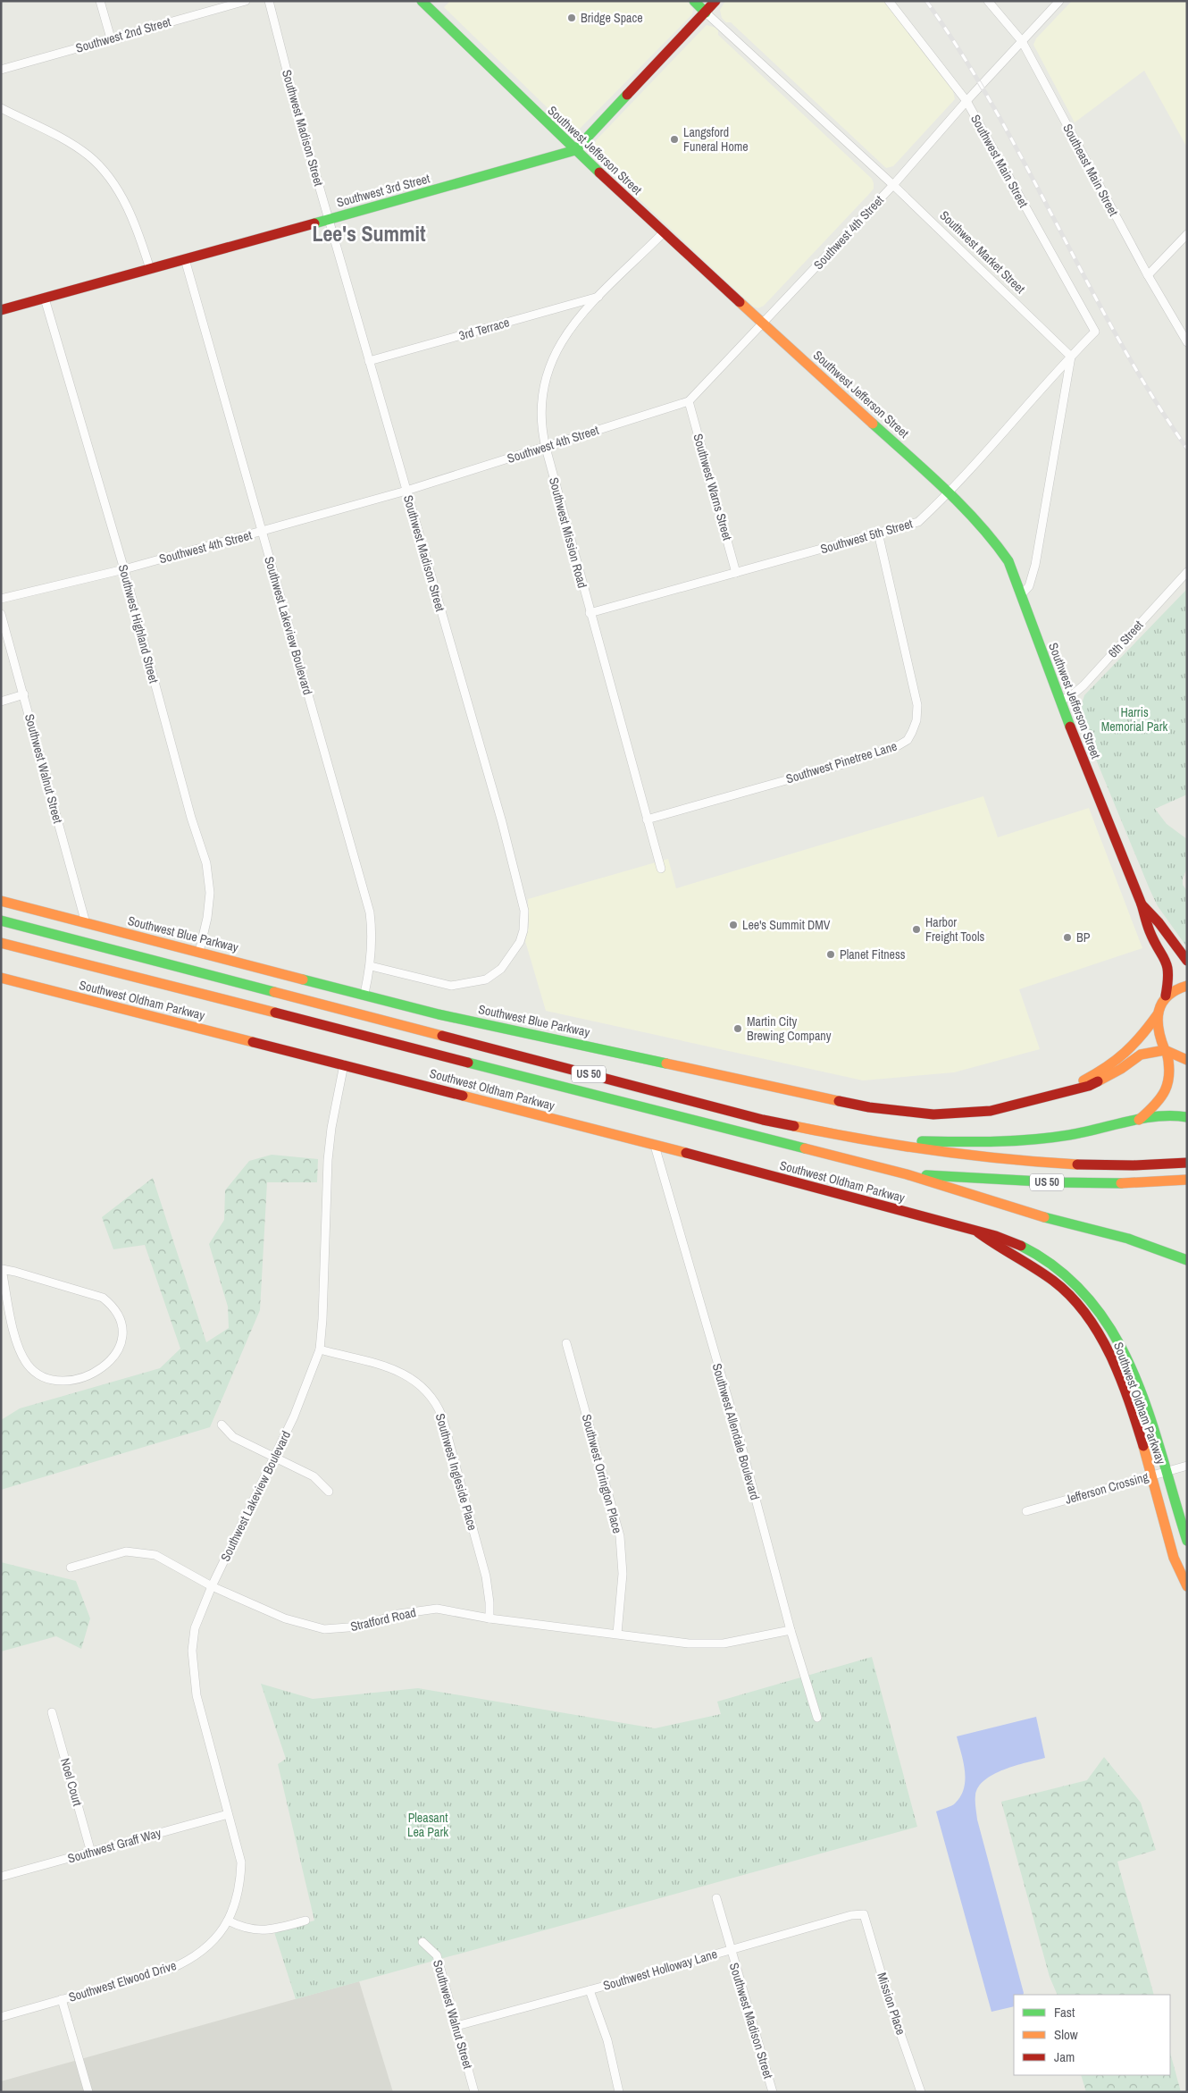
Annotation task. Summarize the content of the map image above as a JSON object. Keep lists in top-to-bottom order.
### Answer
{
  "streets": {
    "main road": [
      "Southwest Jefferson Street",
      "Southwest 3rd Street",
      "Southwest Market Street",
      "Southwest Blue Parkway",
      "Southwest Oldham Parkway",
      "US 50"
    ],
    "street": [
      "Southwest 2nd Street",
      "Southwest Madison Street",
      "Southwest Main Street",
      "Southeast Main Street",
      "Southwest 4th Street",
      "3rd Terrace",
      "Southwest Warns Street",
      "Southwest Mission Road",
      "Southwest 5th Street",
      "Southwest Highland Street",
      "Southwest Lakeview Boulevard",
      "6th Street",
      "Southwest Pinetree Lane",
      "Southwest Walnut Street",
      "Southwest Allendale Boulevard",
      "Southwest Ingleside Place",
      "Southwest Orrington Place",
      "Jefferson Crossing",
      "Stratford Road",
      "Noel Court",
      "Southwest Graff Way",
      "Southwest Holloway Lane",
      "Southwest Elwood Drive",
      "Mission Place"
    ]
  },
  "crossings": [
    ["Southwest Madison Street", "Southwest 3rd Street"],
    ["Southwest Madison Street", "Southwest 4th Street"],
    ["Southwest Madison Street", "3rd Terrace"],
    ["Southwest Madison Street", "Southwest Lakeview Boulevard"],
    ["Southwest Madison Street", "Southwest Holloway Lane"],
    ["Southwest Jefferson Street", "Southwest 3rd Street"],
    ["Southwest Jefferson Street", "Southwest 4th Street"],
    ["Southwest Jefferson Street", "Southwest Mission Road"],
    ["Southwest Jefferson Street", "Southwest 5th Street"],
    ["Southwest Jefferson Street", "6th Street"],
    ["Southwest Jefferson Street", "Southwest Blue Parkway"],
    ["Southwest Main Street", "Southwest 4th Street"],
    ["Southwest Main Street", "Southwest 5th Street"],
    ["Southeast Main Street", "Southwest 4th Street"],
    ["Southwest 3rd Street", "Southwest Highland Street"],
    ["Southwest 3rd Street", "Southwest Lakeview Boulevard"],
    ["Southwest 4th Street", "Southwest Market Street"],
    ["Southwest 4th Street", "Southwest Warns Street"],
    ["Southwest 4th Street", "Southwest Mission Road"],
    ["Southwest 4th Street", "Southwest Highland Street"],
    ["Southwest 4th Street", "Southwest Lakeview Boulevard"],
    ["Southwest Market Street", "Southwest 5th Street"],
    ["3rd Terrace", "Southwest Mission Road"],
    ["Southwest Warns Street", "Southwest 5th Street"],
    ["Southwest Mission Road", "Southwest 5th Street"],
    ["Southwest Mission Road", "Southwest Pinetree Lane"],
    ["Southwest 5th Street", "Southwest Pinetree Lane"],
    ["Southwest Highland Street", "Southwest Blue Parkway"],
    ["Southwest Lakeview Boulevard", "Southwest Blue Parkway"],
    ["Southwest Lakeview Boulevard", "Southwest Oldham Parkway"],
    ["Southwest Lakeview Boulevard", "Southwest Ingleside Place"],
    ["Southwest Lakeview Boulevard", "Stratford Road"],
    ["Southwest Lakeview Boulevard", "Southwest Graff Way"],
    ["Southwest Lakeview Boulevard", "Southwest Elwood Drive"],
    ["Southwest Walnut Street", "Southwest Blue Parkway"],
    ["Southwest Walnut Street", "Southwest Holloway Lane"],
    ["Southwest Oldham Parkway", "Southwest Allendale Boulevard"],
    ["Southwest Oldham Parkway", "Jefferson Crossing"],
    ["Southwest Allendale Boulevard", "Stratford Road"],
    ["Southwest Ingleside Place", "Stratford Road"],
    ["Southwest Orrington Place", "Stratford Road"],
    ["Noel Court", "Southwest Graff Way"],
    ["Southwest Holloway Lane", "Mission Place"]
  ],
  "districts": ["Lee's Summit"],
  "parks": ["Harris Memorial Park", "Pleasant Lea Park"],
  "places": [
    "Bridge Space",
    "Langsford Funeral Home",
    "Lee's Summit DMV",
    "Harbor Freight Tools",
    "BP",
    "Planet Fitness",
    "Martin City Brewing Company"
  ],
  "legend": ["Fast", "Slow", "Jam"]
}
